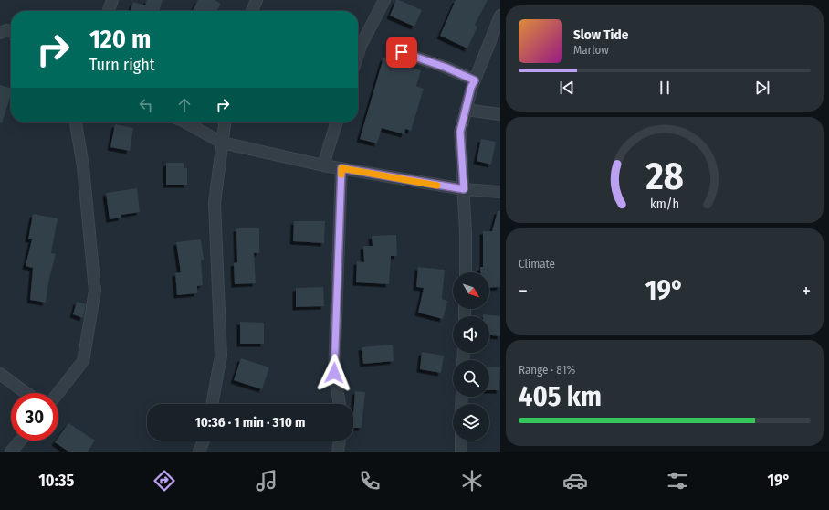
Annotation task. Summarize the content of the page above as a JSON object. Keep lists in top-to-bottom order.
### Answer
{
  "north": "bottom right",
  "page": {
    "turn": ["120 m", "Turn right"],
    "song": ["Slow Tide", "Marlow"],
    "tile": [
      "Climate",
      ["Range · 81%", "405 km"]
    ],
    "heat": ["−", "19°", "+"],
    "limit": "30",
    "trip": "10:36 · 1 min · 310 m",
    "tabs": ["10:35", "19°"],
    "gauge": ["28", "km/h"]
  }
}
